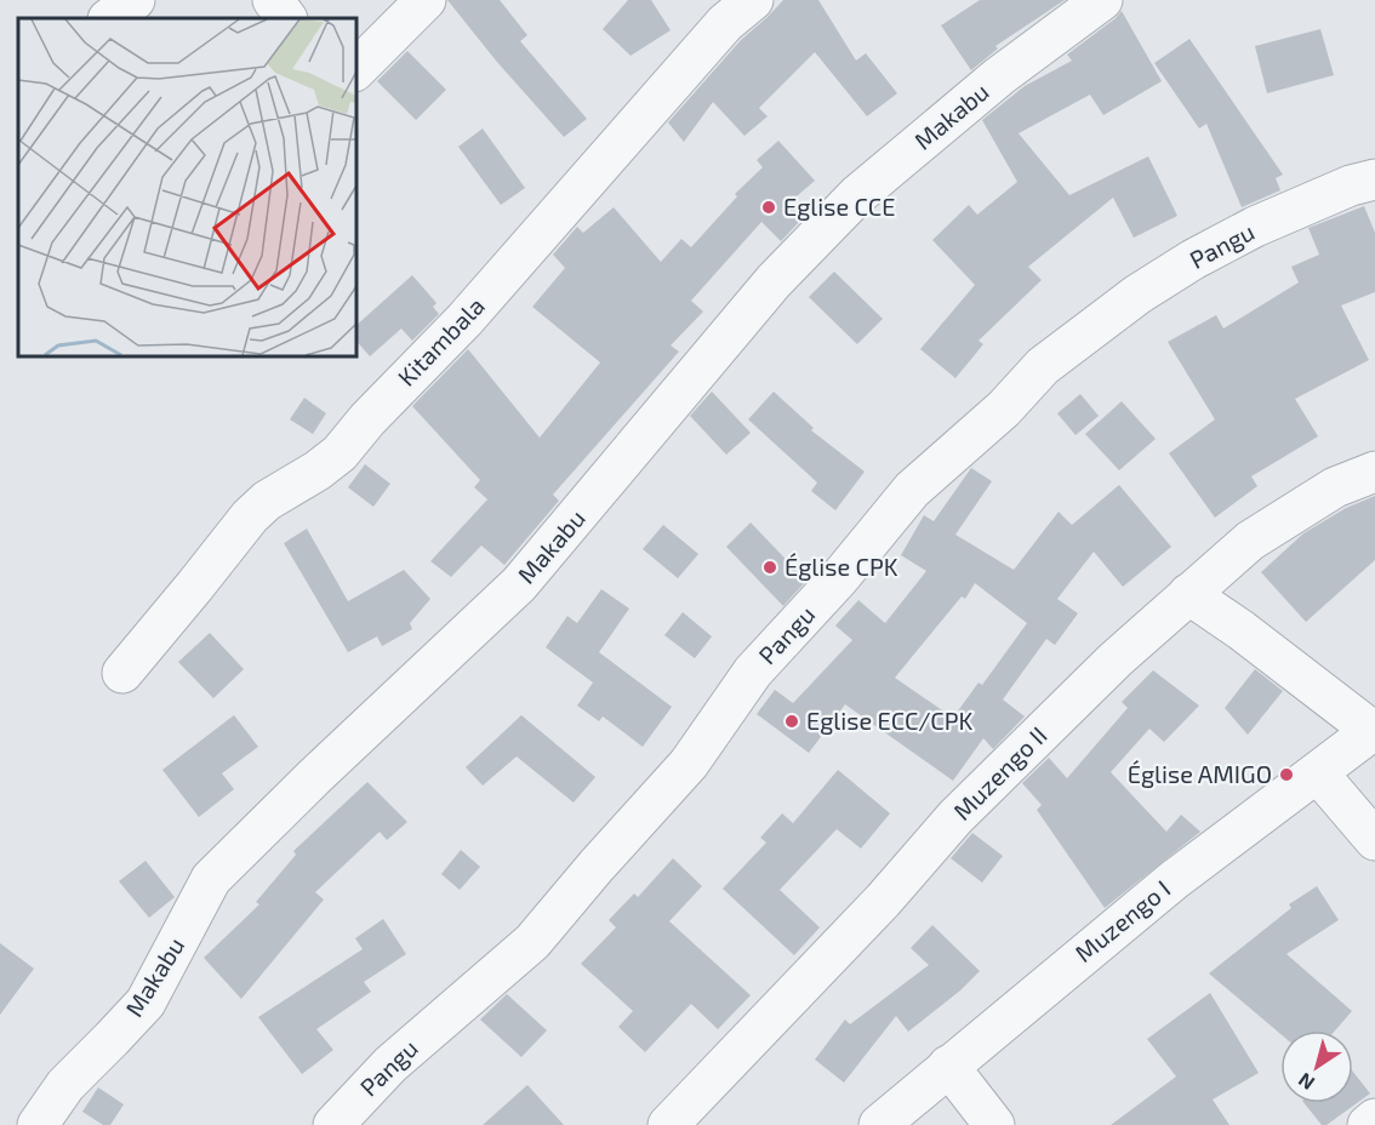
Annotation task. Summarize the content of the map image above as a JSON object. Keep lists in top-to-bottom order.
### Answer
{
  "streets": {
    "street": [
      "Makabu",
      "Pangu",
      "Kitambala",
      "Muzengo II",
      "Muzengo I"
    ]
  },
  "places": [
    "Eglise CCE",
    "Église CPK",
    "Eglise ECC/CPK",
    "Église AMIGO"
  ],
  "north": "bottom left"
}
